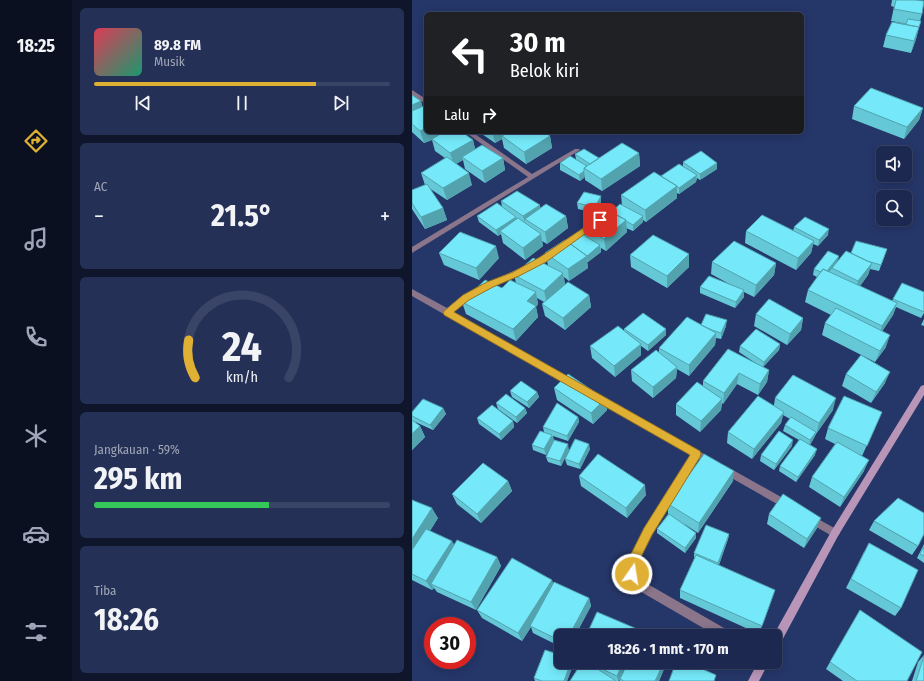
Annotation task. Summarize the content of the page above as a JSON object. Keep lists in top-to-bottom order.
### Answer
{
  "page": {
    "tabs": "18:25",
    "turn": ["30 m", "Belok kiri"],
    "song": ["89.8 FM", "Musik"],
    "then": "Lalu",
    "tile": [
      "AC",
      ["Jangkauan · 59%", "295 km"],
      ["Tiba", "18:26"]
    ],
    "heat": ["−", "21.5°", "+"],
    "limit": "30",
    "trip": "18:26 · 1 mnt · 170 m",
    "gauge": ["24", "km/h"]
  }
}
